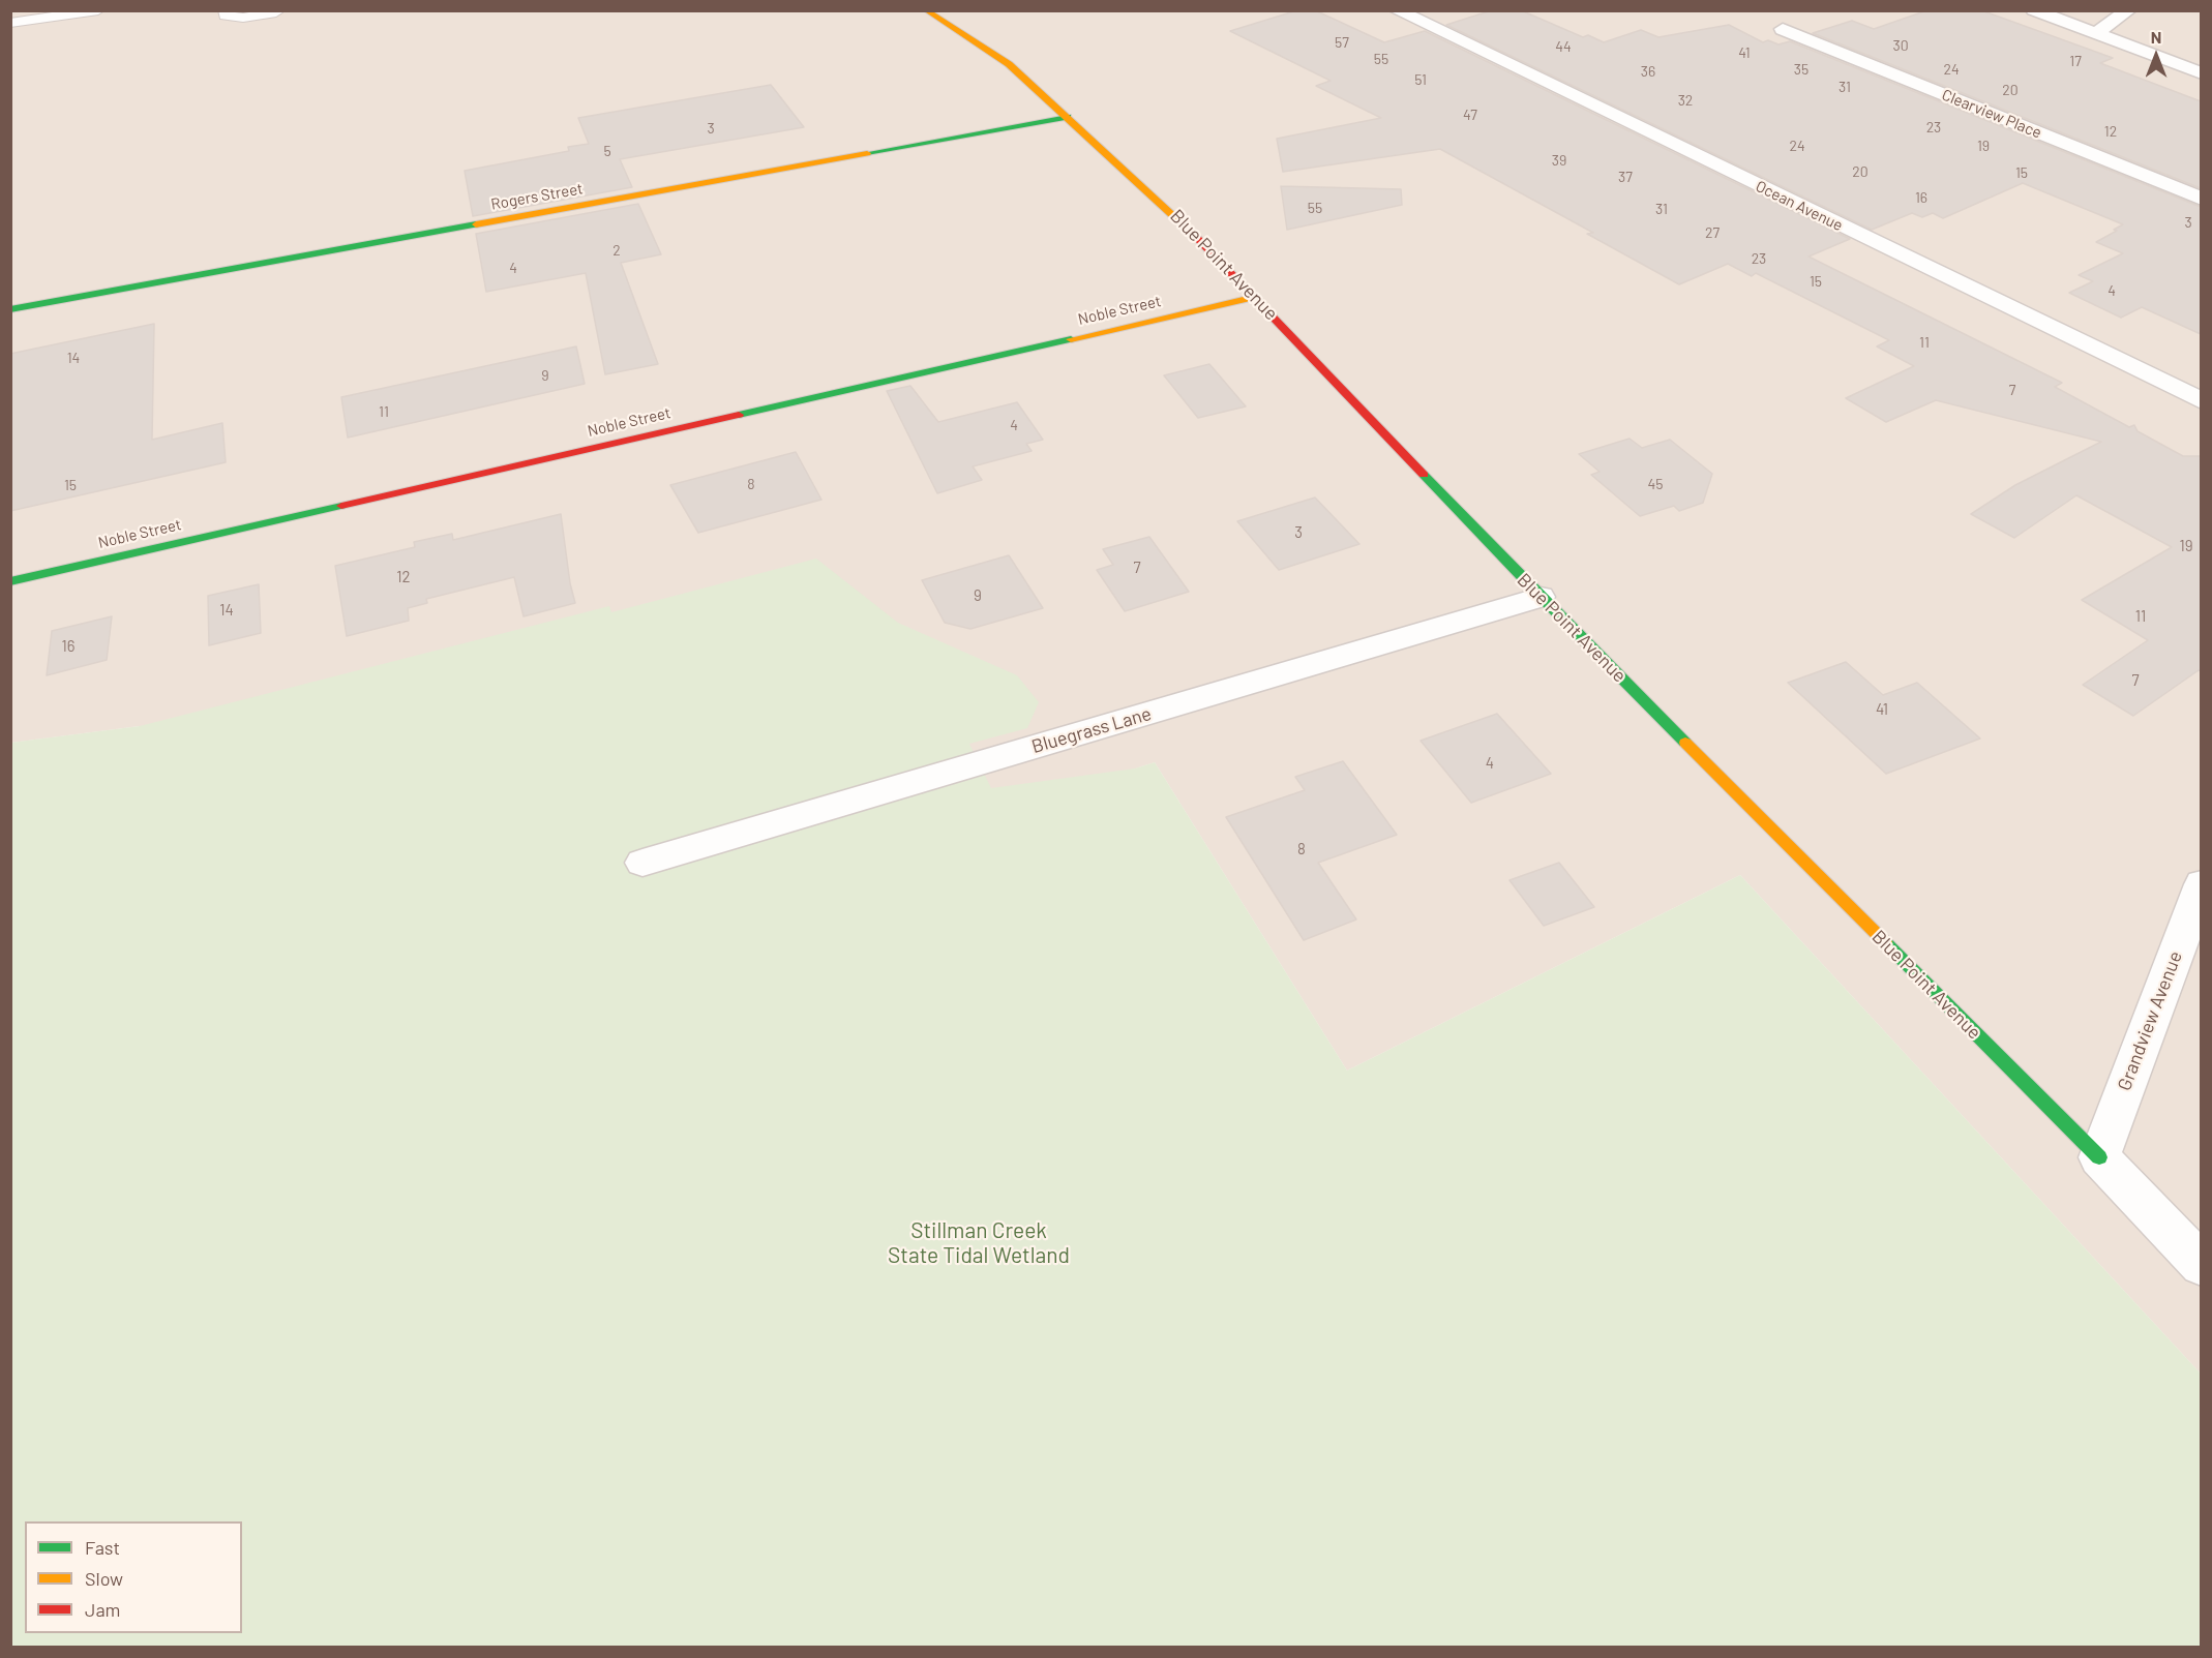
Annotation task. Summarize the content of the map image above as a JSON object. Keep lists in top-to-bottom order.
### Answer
{
  "streets": {
    "street": [
      "Clearview Place",
      "Rogers Street",
      "Ocean Avenue",
      "Blue Point Avenue",
      "Noble Street",
      "Bluegrass Lane",
      "Grandview Avenue"
    ]
  },
  "crossings": [
    ["Rogers Street", "Blue Point Avenue"],
    ["Blue Point Avenue", "Noble Street"],
    ["Blue Point Avenue", "Bluegrass Lane"],
    ["Blue Point Avenue", "Grandview Avenue"]
  ],
  "parks": ["Stillman Creek State Tidal Wetland"],
  "house_numbers": [
    "57",
    "30",
    "44",
    "41",
    "55",
    "17",
    "35",
    "24",
    "36",
    "51",
    "31",
    "20",
    "32",
    "47",
    "23",
    "3",
    "12",
    "24",
    "19",
    "5",
    "39",
    "20",
    "15",
    "37",
    "16",
    "55",
    "31",
    "3",
    "27",
    "2",
    "23",
    "4",
    "15",
    "4",
    "11",
    "14",
    "9",
    "7",
    "11",
    "4",
    "8",
    "45",
    "15",
    "3",
    "19",
    "7",
    "12",
    "9",
    "14",
    "11",
    "16",
    "7",
    "41",
    "4",
    "8"
  ],
  "legend": ["Fast", "Slow", "Jam"],
  "north": "top"
}
